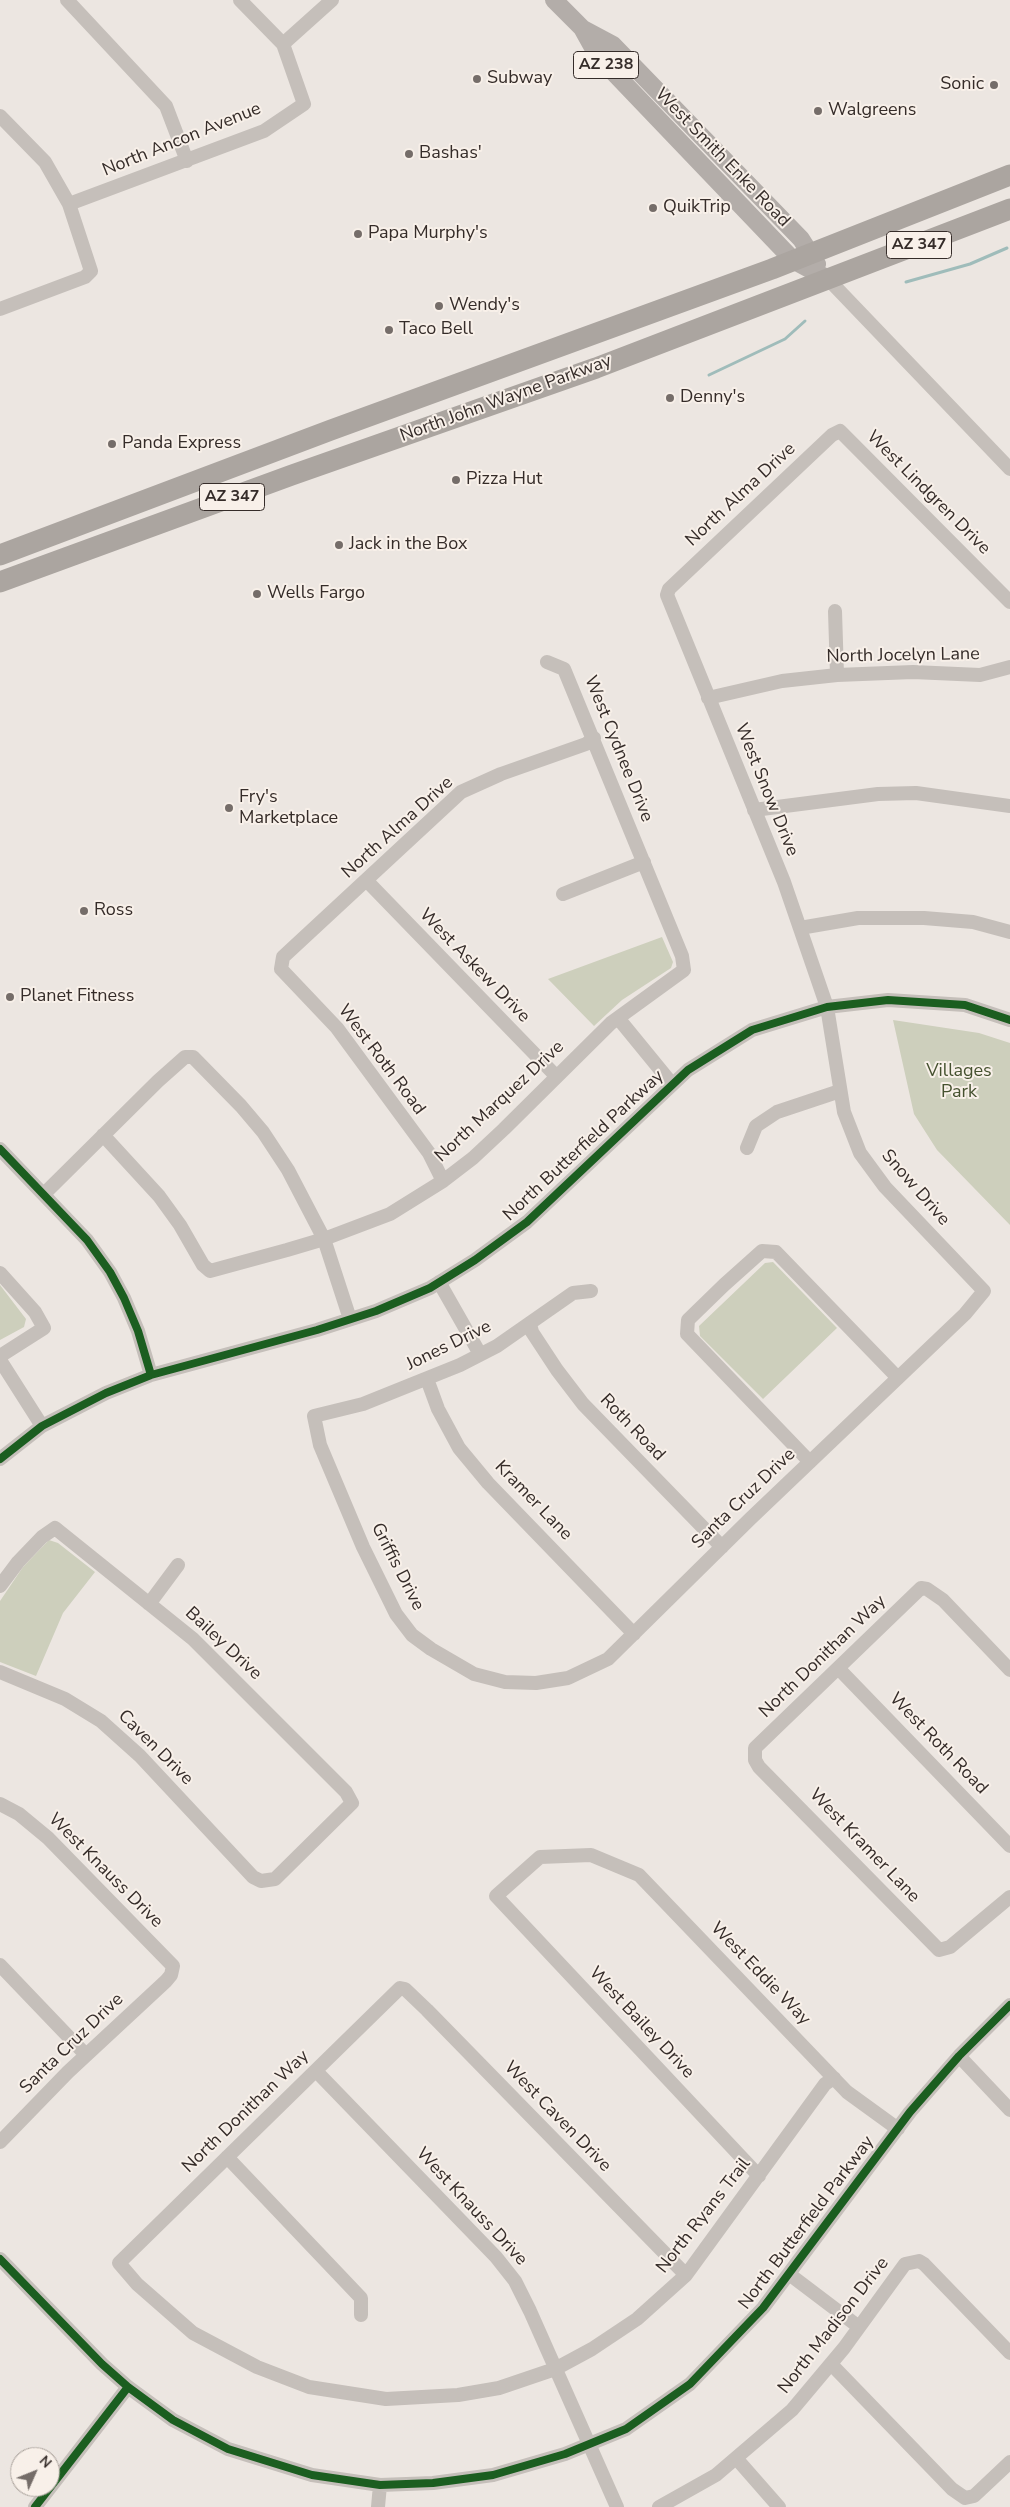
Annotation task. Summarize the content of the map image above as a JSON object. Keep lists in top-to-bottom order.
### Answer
{
  "streets": {
    "highway": ["AZ 347", "North John Wayne Parkway"],
    "main road": ["AZ 238", "West Smith Enke Road"],
    "street": [
      "North Ancon Avenue",
      "West Lindgren Drive",
      "North Alma Drive",
      "North Jocelyn Lane",
      "West Cydnee Drive",
      "West Snow Drive",
      "West Askew Drive",
      "West Roth Road",
      "North Marquez Drive",
      "North Butterfield Parkway",
      "Snow Drive",
      "Jones Drive",
      "Roth Road",
      "Santa Cruz Drive",
      "Kramer Lane",
      "Griffis Drive",
      "Bailey Drive",
      "North Donithan Way",
      "Caven Drive",
      "West Kramer Lane",
      "West Knauss Drive",
      "West Eddie Way",
      "West Bailey Drive",
      "West Caven Drive",
      "North Ryans Trail",
      "North Madison Drive"
    ]
  },
  "crossings": [
    ["West Smith Enke Road", "AZ 347"],
    ["West Smith Enke Road", "North John Wayne Parkway"],
    ["West Lindgren Drive", "North Alma Drive"],
    ["North Alma Drive", "West Cydnee Drive"],
    ["North Alma Drive", "West Snow Drive"],
    ["North Alma Drive", "West Askew Drive"],
    ["North Alma Drive", "West Roth Road"],
    ["North Jocelyn Lane", "West Snow Drive"],
    ["West Cydnee Drive", "North Marquez Drive"],
    ["West Snow Drive", "North Butterfield Parkway"],
    ["West Snow Drive", "Snow Drive"],
    ["West Askew Drive", "North Marquez Drive"],
    ["West Roth Road", "North Marquez Drive"],
    ["West Roth Road", "North Donithan Way"],
    ["North Butterfield Parkway", "Snow Drive"],
    ["North Butterfield Parkway", "West Knauss Drive"],
    ["North Butterfield Parkway", "West Eddie Way"],
    ["Snow Drive", "Santa Cruz Drive"],
    ["Jones Drive", "Roth Road"],
    ["Jones Drive", "Kramer Lane"],
    ["Jones Drive", "Griffis Drive"],
    ["Roth Road", "Santa Cruz Drive"],
    ["Santa Cruz Drive", "Kramer Lane"],
    ["Santa Cruz Drive", "Griffis Drive"],
    ["Santa Cruz Drive", "West Knauss Drive"],
    ["Bailey Drive", "Caven Drive"],
    ["North Donithan Way", "West Kramer Lane"],
    ["North Donithan Way", "West Knauss Drive"],
    ["North Donithan Way", "West Caven Drive"],
    ["North Donithan Way", "North Ryans Trail"],
    ["West Knauss Drive", "North Ryans Trail"],
    ["West Eddie Way", "West Bailey Drive"],
    ["West Eddie Way", "North Ryans Trail"],
    ["West Bailey Drive", "North Ryans Trail"],
    ["West Caven Drive", "North Ryans Trail"]
  ],
  "parks": ["Villages Park"],
  "places": [
    "Subway",
    "Sonic",
    "Walgreens",
    "Bashas'",
    "QuikTrip",
    "Papa Murphy's",
    "Wendy's",
    "Taco Bell",
    "Denny's",
    "Panda Express",
    "Pizza Hut",
    "Jack in the Box",
    "Wells Fargo",
    "Fry's Marketplace",
    "Ross",
    "Planet Fitness"
  ],
  "north": "top right"
}
